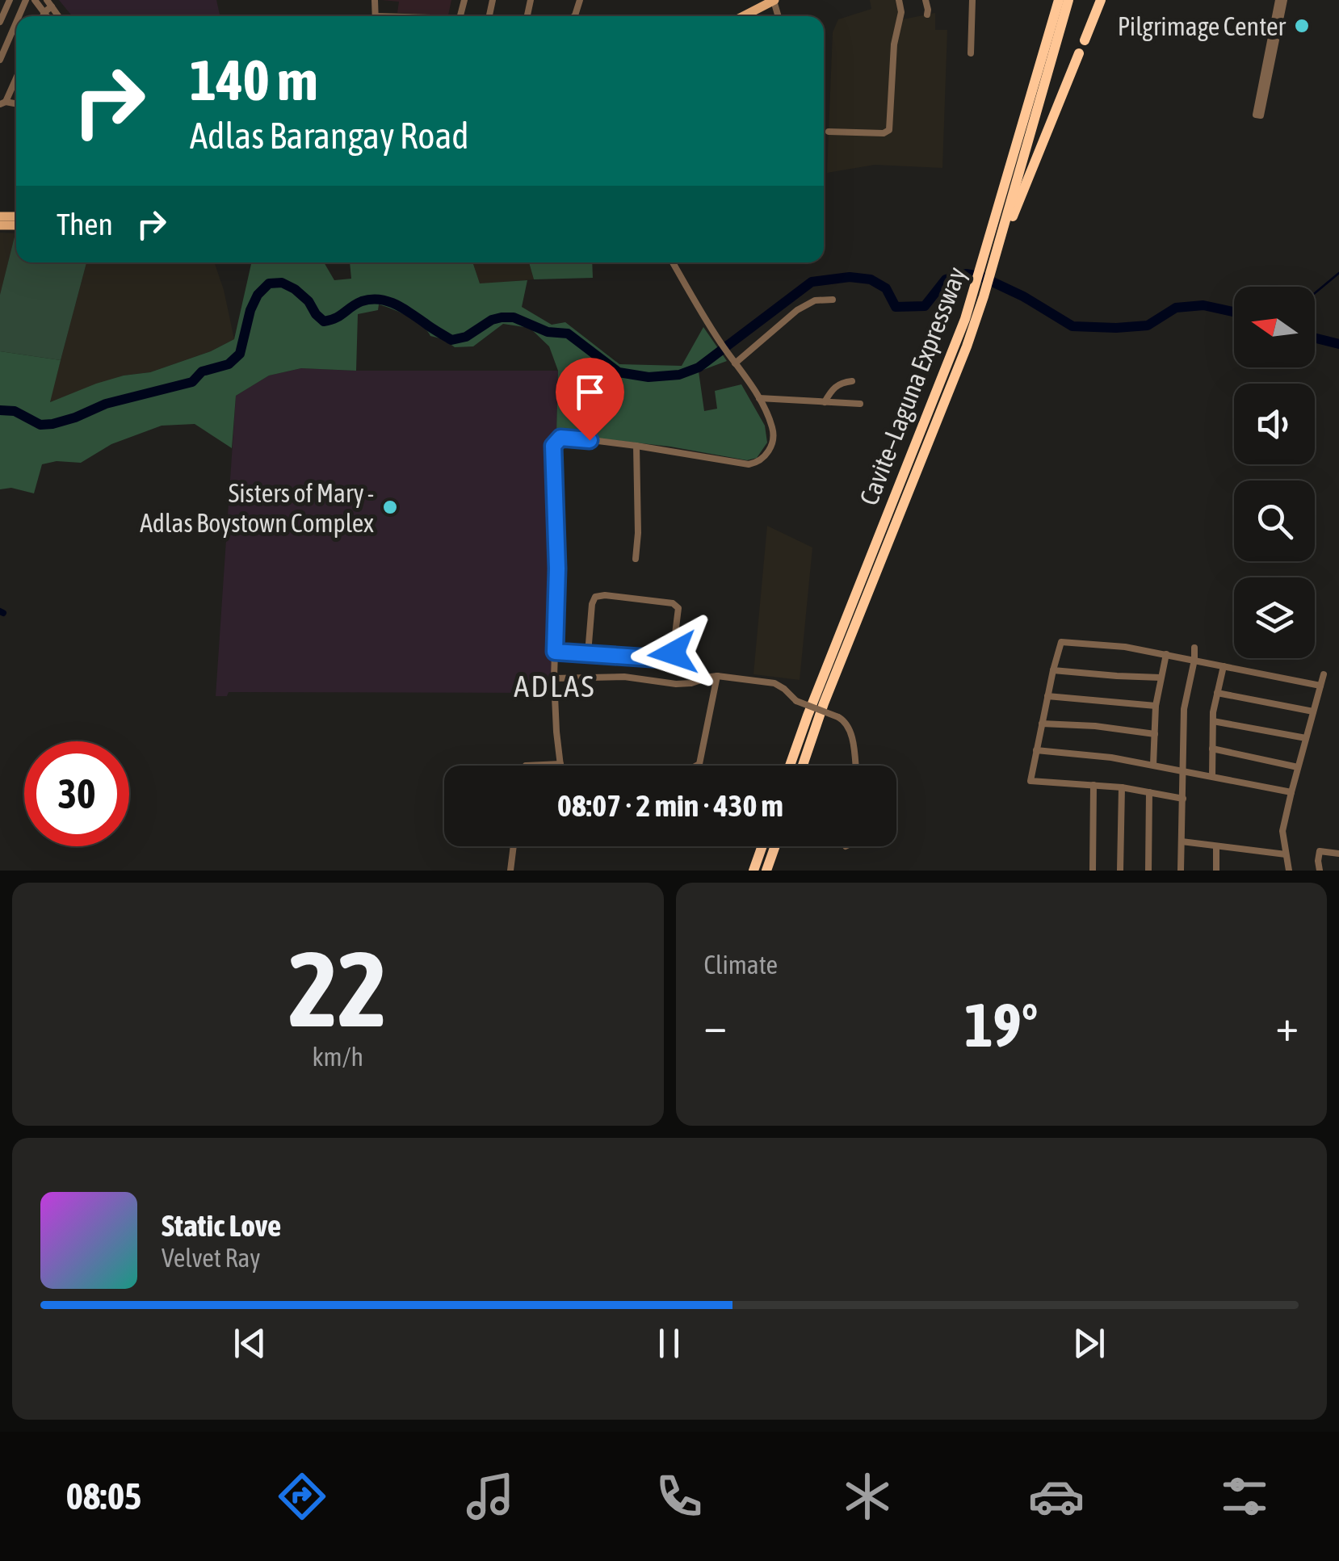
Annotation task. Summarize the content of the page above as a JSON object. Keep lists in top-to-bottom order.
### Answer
{
  "streets": {
    "highway": ["Cavite–Laguna Expressway"]
  },
  "districts": ["ADLAS"],
  "places": ["Pilgrimage Center", "Sisters of Mary - Adlas Boystown Complex"],
  "north": "left",
  "page": {
    "turn": ["140 m", "Adlas Barangay Road"],
    "then": "Then",
    "limit": "30",
    "trip": "08:07 · 2 min · 430 m",
    "tile": [
      ["22", "km/h"],
      "Climate"
    ],
    "heat": ["−", "19°", "+"],
    "song": ["Static Love", "Velvet Ray"],
    "tabs": "08:05"
  }
}
